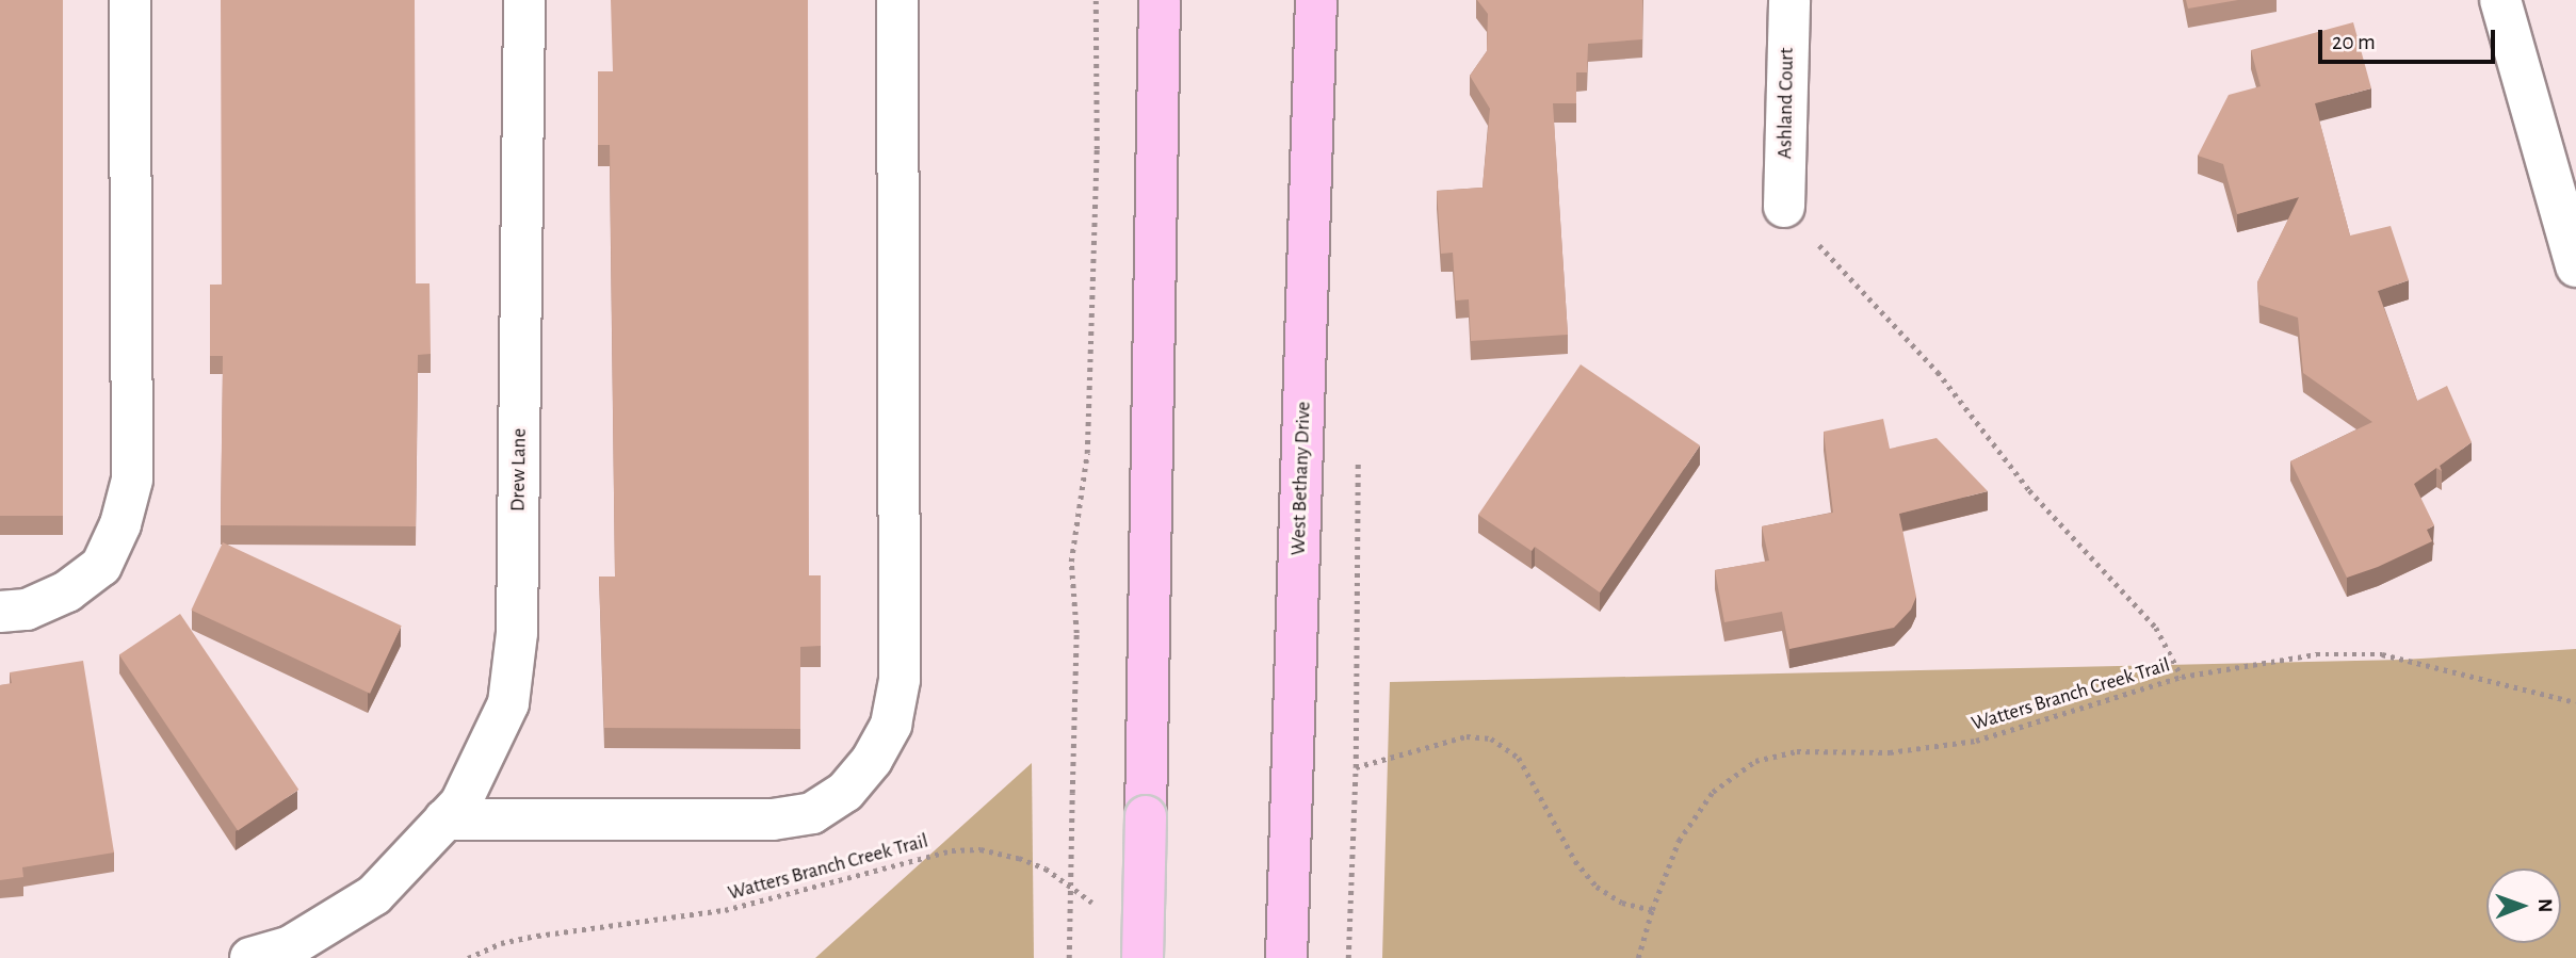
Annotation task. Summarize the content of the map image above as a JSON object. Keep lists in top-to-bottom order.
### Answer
{
  "streets": {
    "main road": ["West Bethany Drive"],
    "street": ["Ashland Court", "Drew Lane"],
    "path": ["Watters Branch Creek Trail"]
  },
  "scale_bar": "20 m",
  "north": "right"
}
